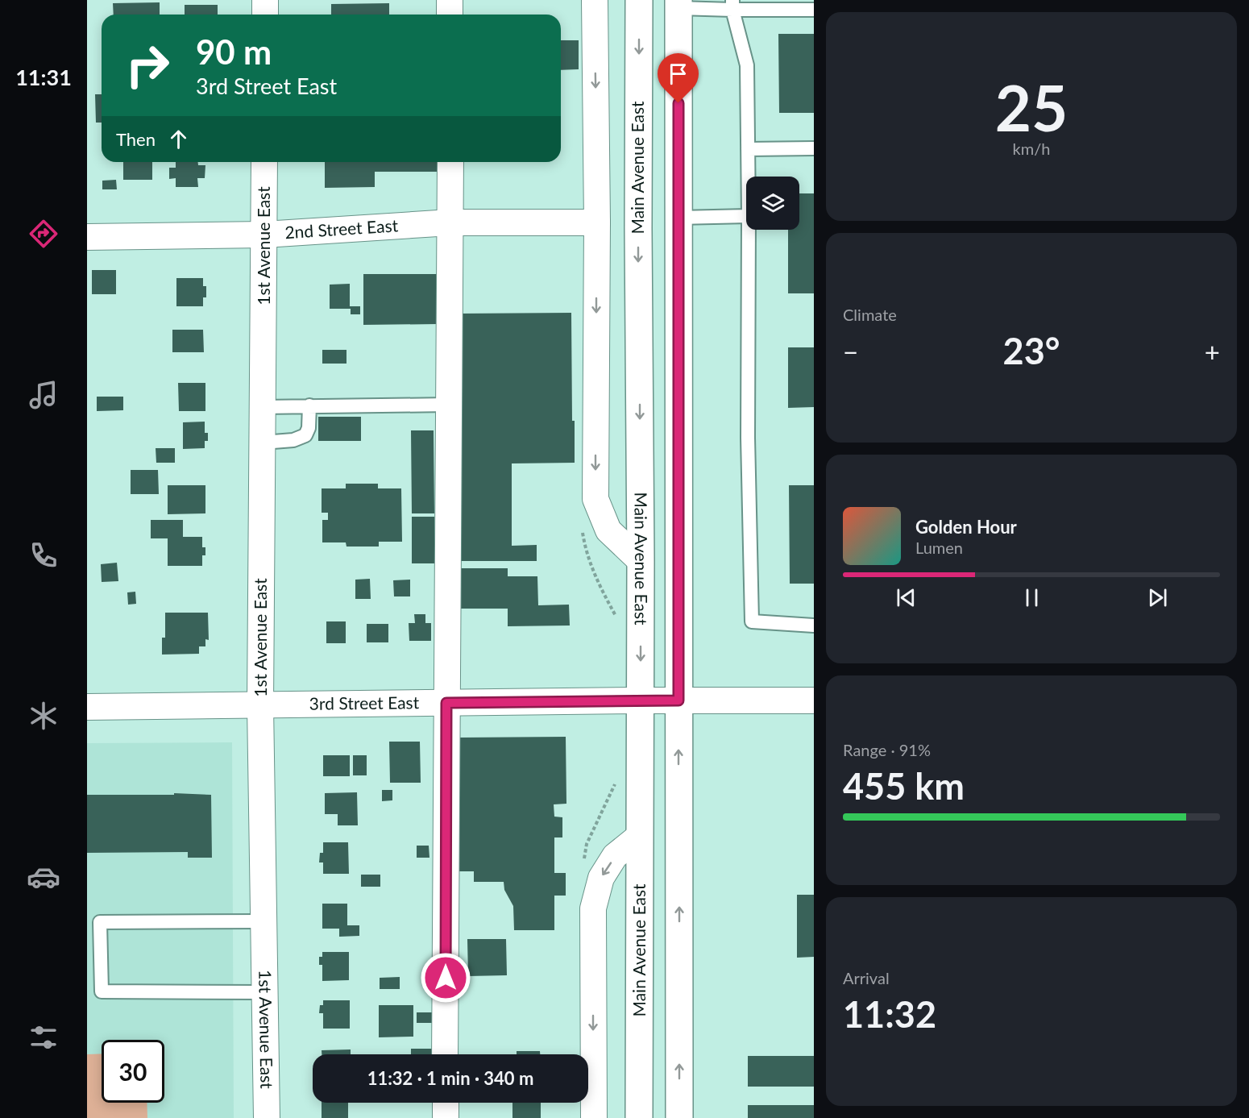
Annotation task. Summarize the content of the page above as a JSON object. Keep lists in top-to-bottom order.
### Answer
{
  "streets": {
    "main road": ["Main Avenue East"],
    "street": ["2nd Street East", "1st Avenue East", "3rd Street East"]
  },
  "crossings": [
    ["Main Avenue East", "3rd Street East"],
    ["2nd Street East", "1st Avenue East"],
    ["1st Avenue East", "3rd Street East"]
  ],
  "page": {
    "tabs": "11:31",
    "tile": [
      ["25", "km/h"],
      "Climate",
      ["Range · 91%", "455 km"],
      ["Arrival", "11:32"]
    ],
    "turn": ["90 m", "3rd Street East"],
    "then": "Then",
    "heat": ["−", "23°", "+"],
    "song": ["Golden Hour", "Lumen"],
    "limit": "30",
    "trip": "11:32 · 1 min · 340 m"
  }
}
